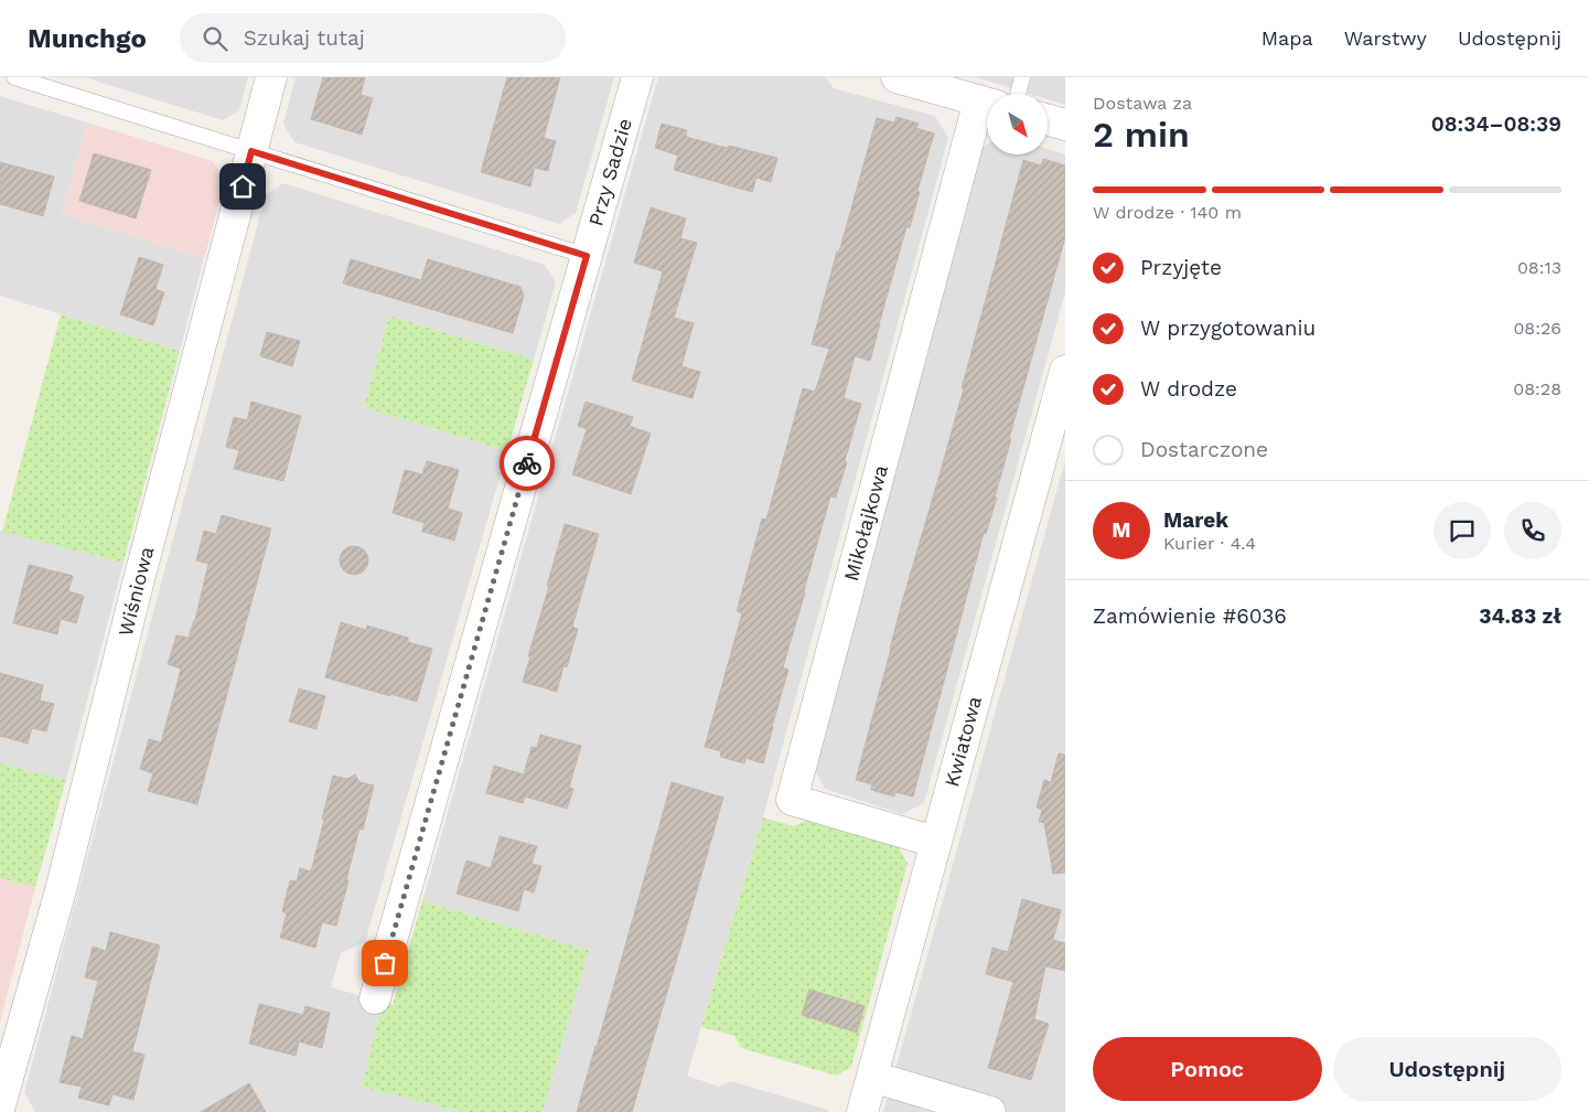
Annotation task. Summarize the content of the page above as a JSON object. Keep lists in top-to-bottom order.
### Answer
{
  "streets": {
    "street": [
      "Przy Sadzie",
      "Mikołajkowa",
      "Wiśniowa",
      "Kwiatowa"
    ]
  },
  "crossings": [
    ["Mikołajkowa", "Kwiatowa"]
  ],
  "north": "bottom right",
  "page": {
    "header": "Munchgo",
    "search": "Szukaj tutaj",
    "nav": ["Mapa", "Warstwy", "Udostępnij"],
    "heading": ["2 min", "Dostawa za", "08:34–08:39"],
    "panel": [
      "Marek",
      "Kurier · 4.4",
      "Zamówienie #6036",
      "34.83 zł"
    ],
    "bar": "W drodze · 140 m",
    "list": [
      ["Przyjęte", "08:13"],
      ["W przygotowaniu", "08:26"],
      ["W drodze", "08:28"],
      "Dostarczone"
    ],
    "round": "M",
    "buttons": ["Pomoc", "Udostępnij"]
  }
}
